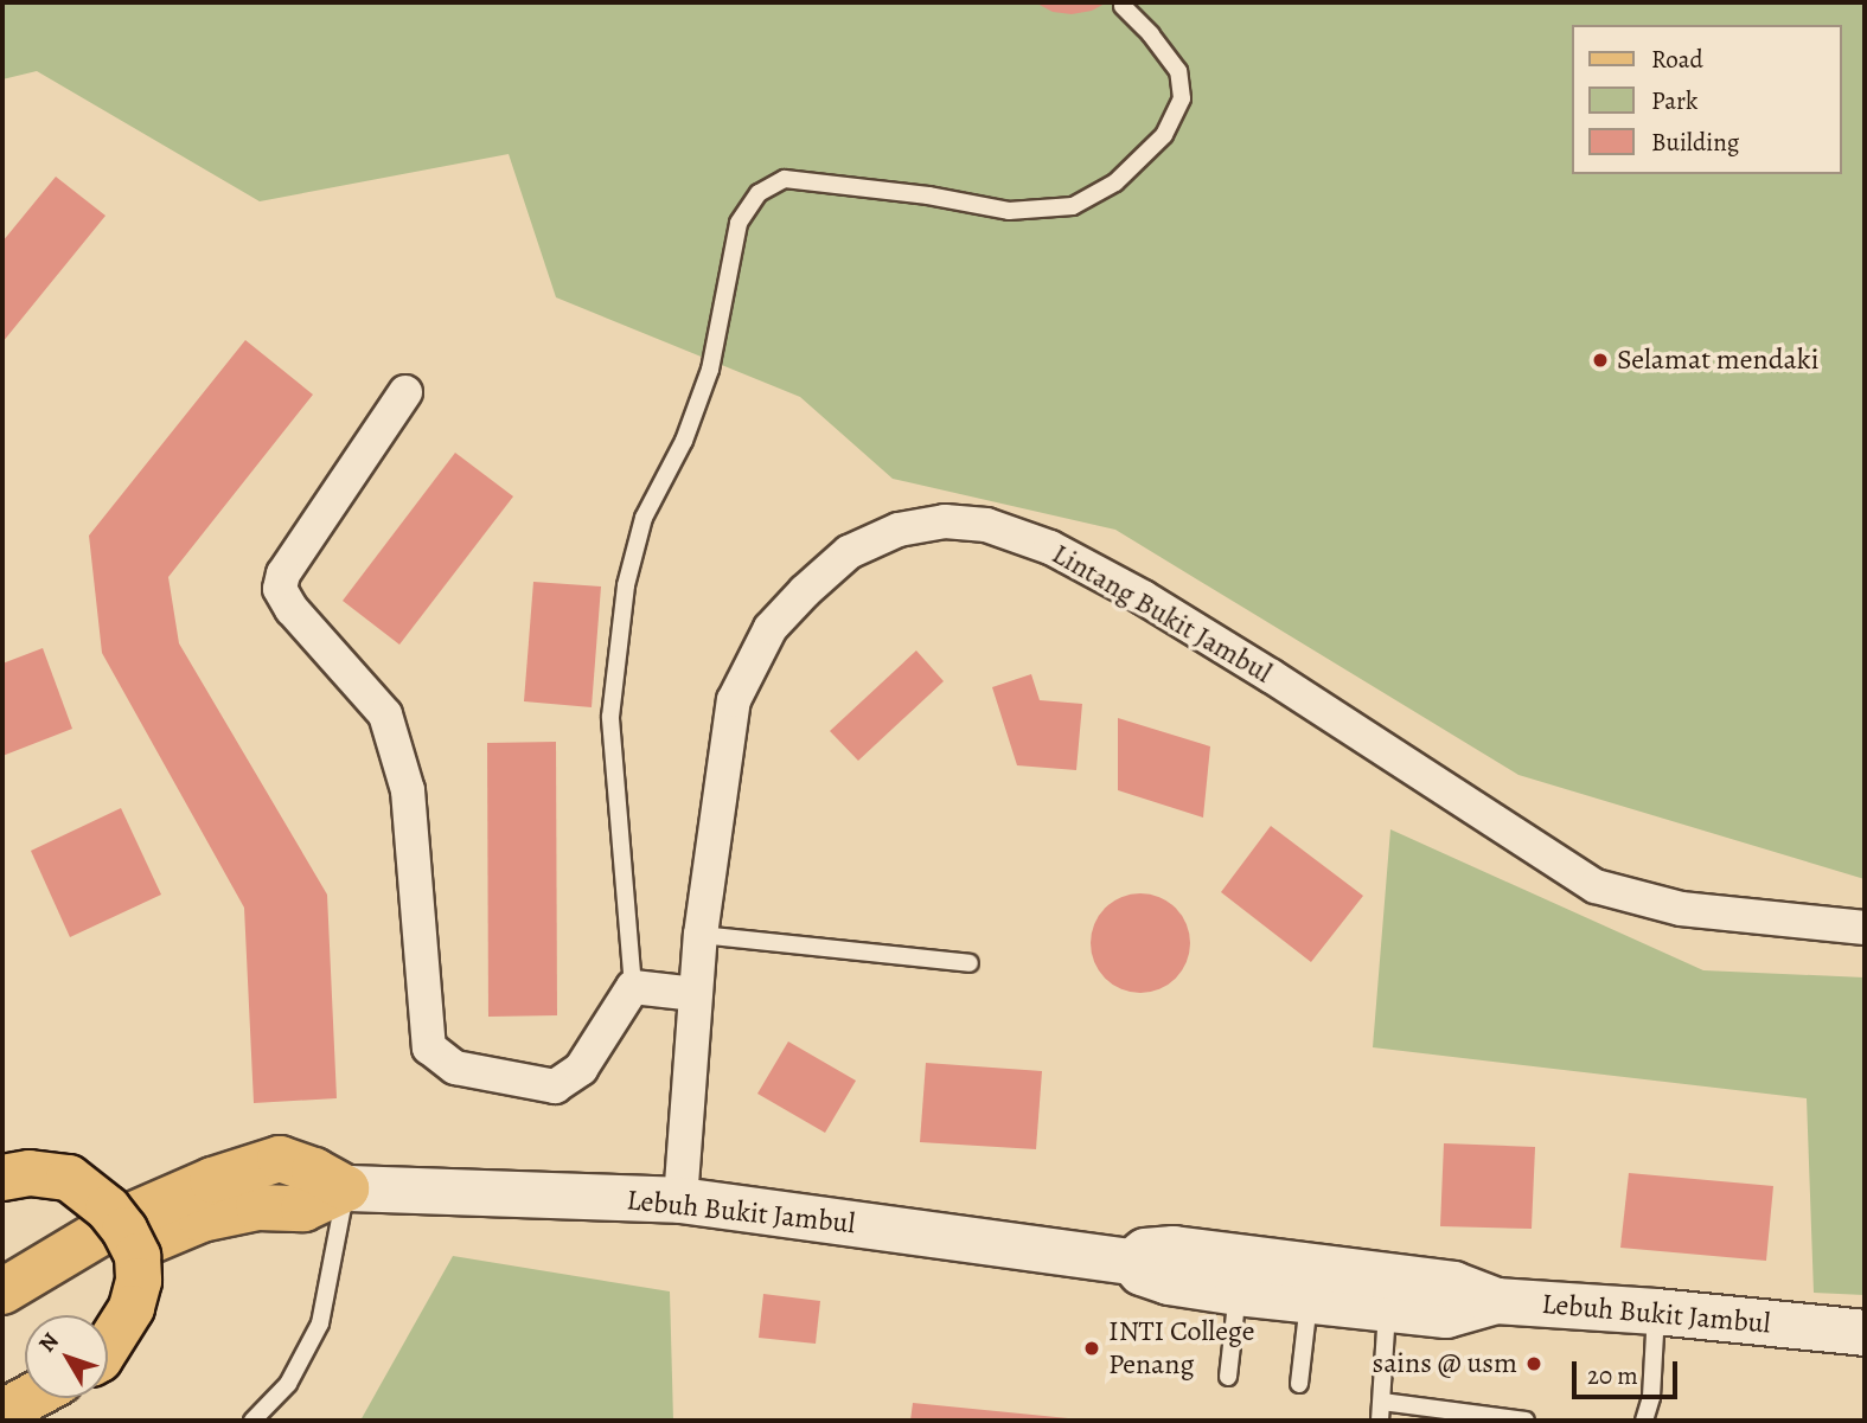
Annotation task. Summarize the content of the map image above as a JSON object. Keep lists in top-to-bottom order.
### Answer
{
  "streets": {
    "main road": ["Lebuh Bukit Jambul"],
    "street": ["Lintang Bukit Jambul"]
  },
  "crossings": [
    ["Lintang Bukit Jambul", "Lebuh Bukit Jambul"]
  ],
  "places": ["Selamat mendaki", "INTI College Penang", "sains @ usm"],
  "legend": ["Road", "Park", "Building"],
  "scale_bar": "20 m",
  "north": "top left"
}
